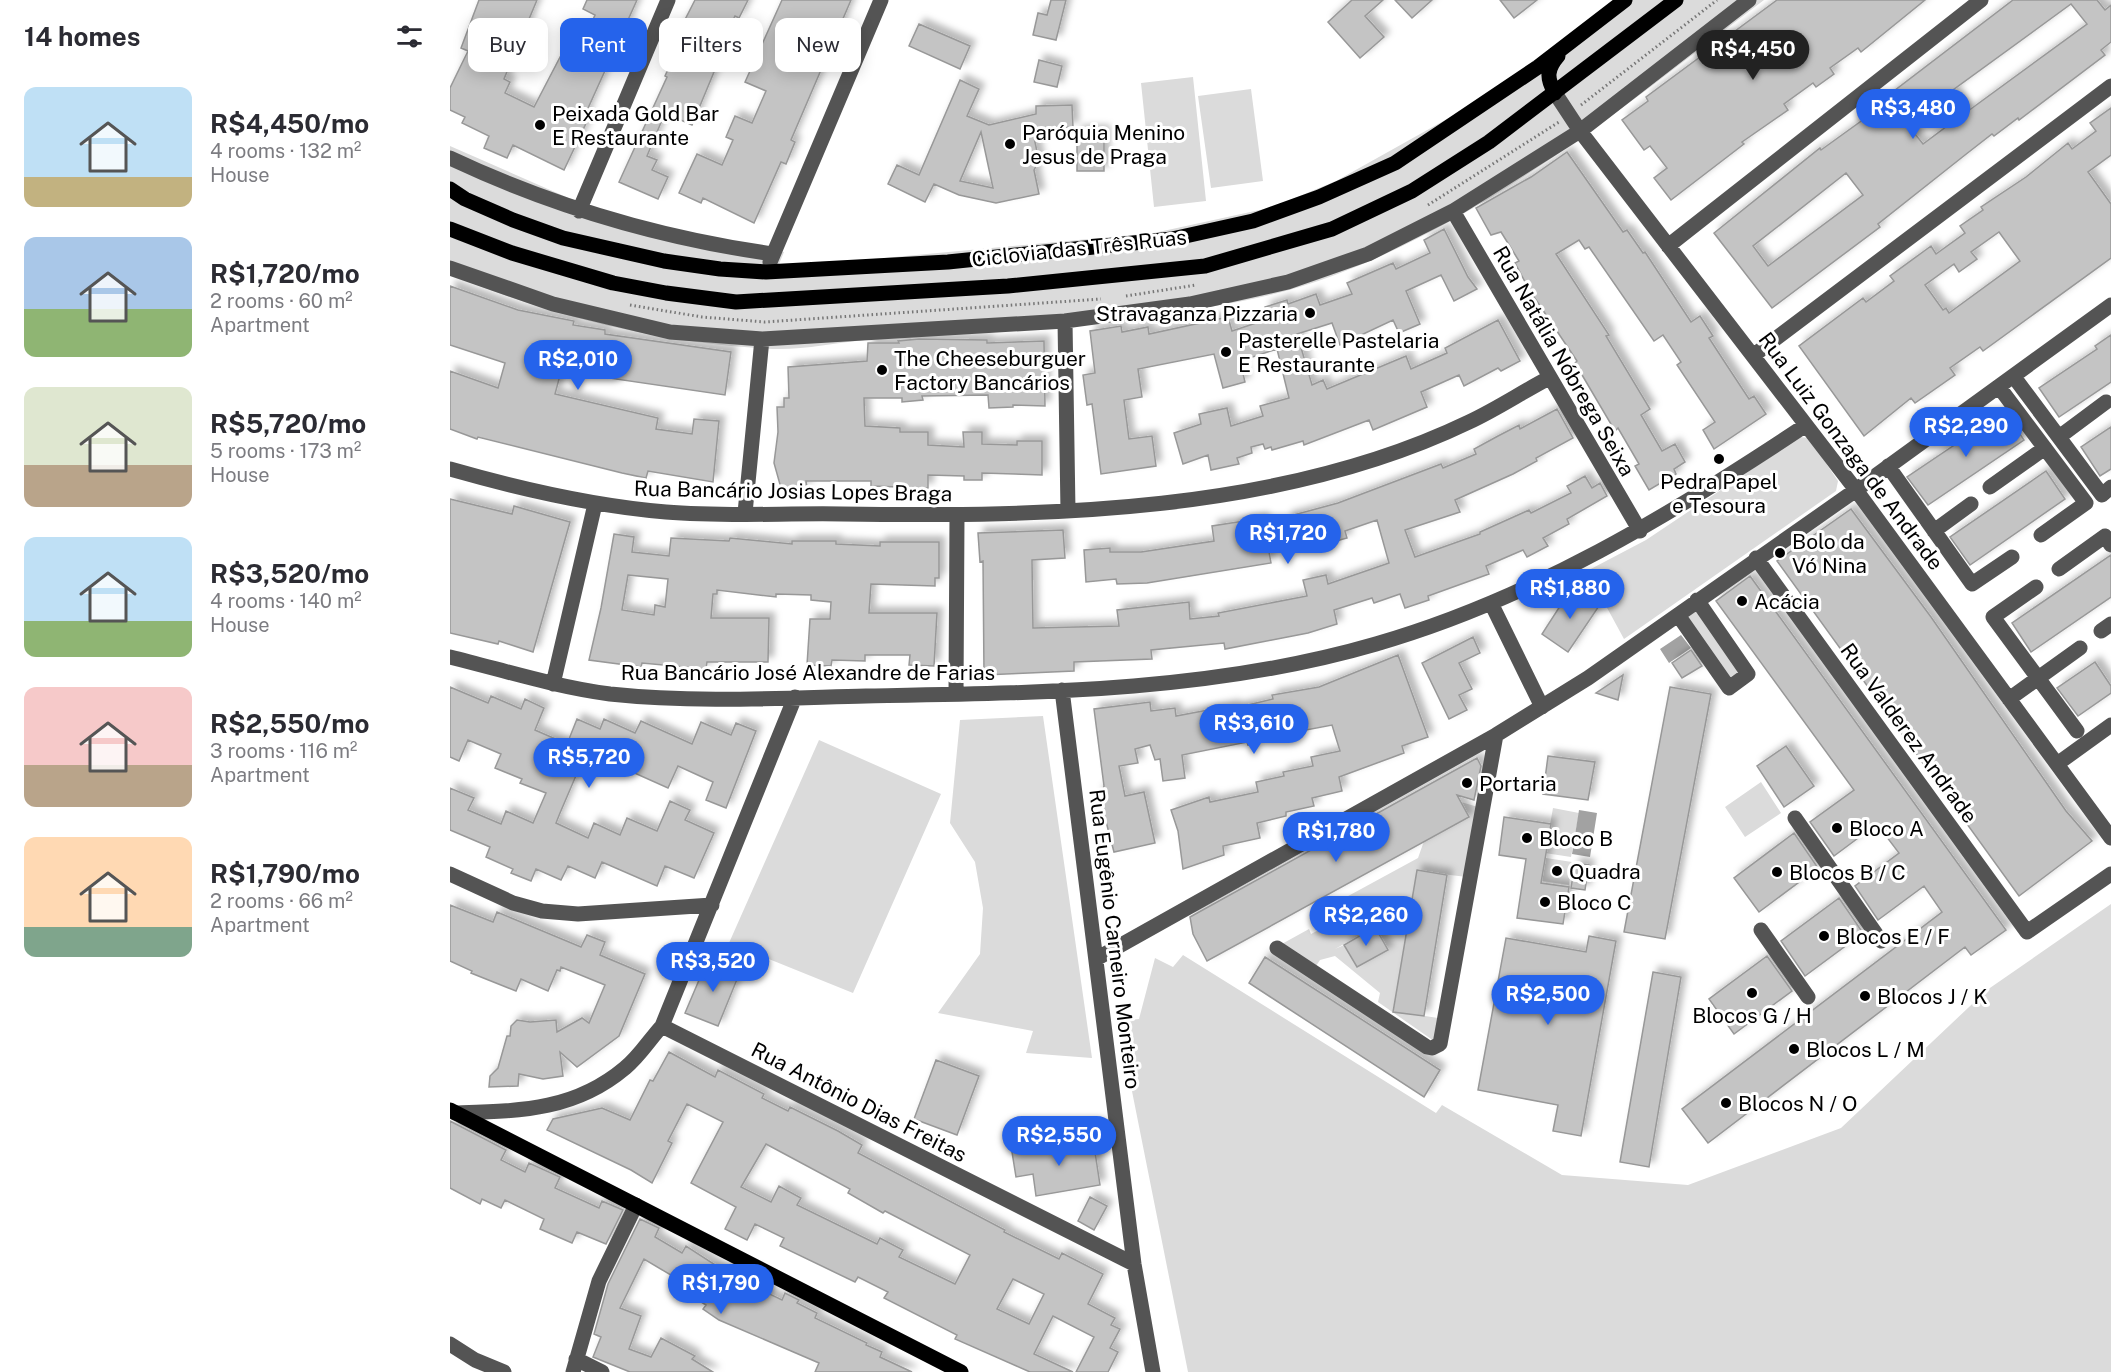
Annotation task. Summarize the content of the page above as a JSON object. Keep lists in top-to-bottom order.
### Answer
{
  "streets": {
    "street": [
      "Rua Natália Nóbrega Seixa",
      "Rua Luiz Gonzaga de Andrade",
      "Rua Bancário Josias Lopes Braga",
      "Rua Bancário José Alexandre de Farias",
      "Rua Valderez Andrade",
      "Rua Eugênio Carneiro Monteiro",
      "Rua Antônio Dias Freitas"
    ]
  },
  "crossings": [
    ["Rua Natália Nóbrega Seixa", "Rua Bancário Josias Lopes Braga"],
    ["Rua Natália Nóbrega Seixa", "Rua Bancário José Alexandre de Farias"],
    ["Rua Luiz Gonzaga de Andrade", "Rua Bancário José Alexandre de Farias"],
    ["Rua Bancário José Alexandre de Farias", "Rua Eugênio Carneiro Monteiro"],
    ["Rua Eugênio Carneiro Monteiro", "Rua Antônio Dias Freitas"]
  ],
  "places": [
    "Peixada Gold Bar E Restaurante",
    "Paróquia Menino Jesus de Praga",
    "Stravaganza Pizzaria",
    "Pasterelle Pastelaria E Restaurante",
    "The Cheeseburguer Factory Bancários",
    "Pedra Papel e Tesoura",
    "Bolo da Vó Nina",
    "Acácia",
    "Portaria",
    "Bloco A",
    "Bloco B",
    "Quadra",
    "Blocos B / C",
    "Bloco C",
    "Blocos E / F",
    "Blocos G / H",
    "Blocos J / K",
    "Blocos L / M",
    "Blocos N / O"
  ],
  "page": {
    "heading": "14 homes",
    "chip": [
      "Buy",
      "Rent",
      "Filters",
      "New"
    ],
    "price": [
      "R$4,450",
      "R$3,480",
      "R$2,010",
      "R$2,290",
      "R$1,720",
      "R$1,880",
      "R$3,610",
      "R$5,720",
      "R$1,780",
      "R$2,260",
      "R$3,520",
      "R$2,500",
      "R$2,550",
      "R$1,790"
    ],
    "list": [
      {
        "name": "R$4,450/mo",
        "note": "4 rooms · 132 m² · House"
      },
      {
        "name": "R$1,720/mo",
        "note": "2 rooms · 60 m² · Apartment"
      },
      {
        "name": "R$5,720/mo",
        "note": "5 rooms · 173 m² · House"
      },
      {
        "name": "R$3,520/mo",
        "note": "4 rooms · 140 m² · House"
      },
      {
        "name": "R$2,550/mo",
        "note": "3 rooms · 116 m² · Apartment"
      },
      {
        "name": "R$1,790/mo",
        "note": "2 rooms · 66 m² · Apartment"
      }
    ]
  }
}
